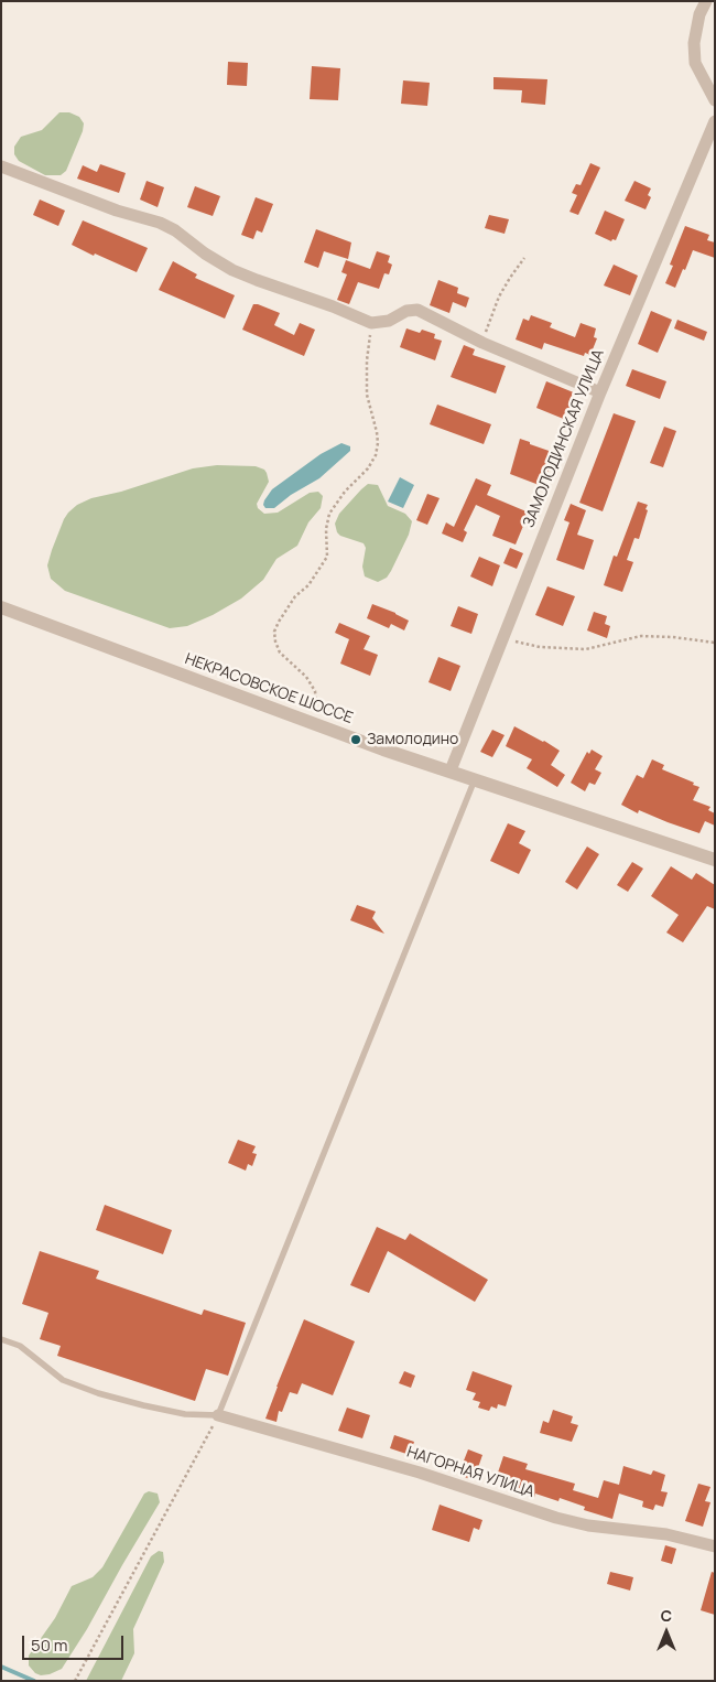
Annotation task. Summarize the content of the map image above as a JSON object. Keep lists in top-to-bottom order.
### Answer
{
  "streets": {
    "street": ["ЗАМОЛОДИНСКАЯ УЛИЦА", "НЕКРАСОВСКОЕ ШОССЕ", "НАГОРНАЯ УЛИЦА"]
  },
  "crossings": [
    ["ЗАМОЛОДИНСКАЯ УЛИЦА", "НЕКРАСОВСКОЕ ШОССЕ"]
  ],
  "places": ["Замолодино"],
  "scale_bar": "50 m",
  "north": "top"
}
